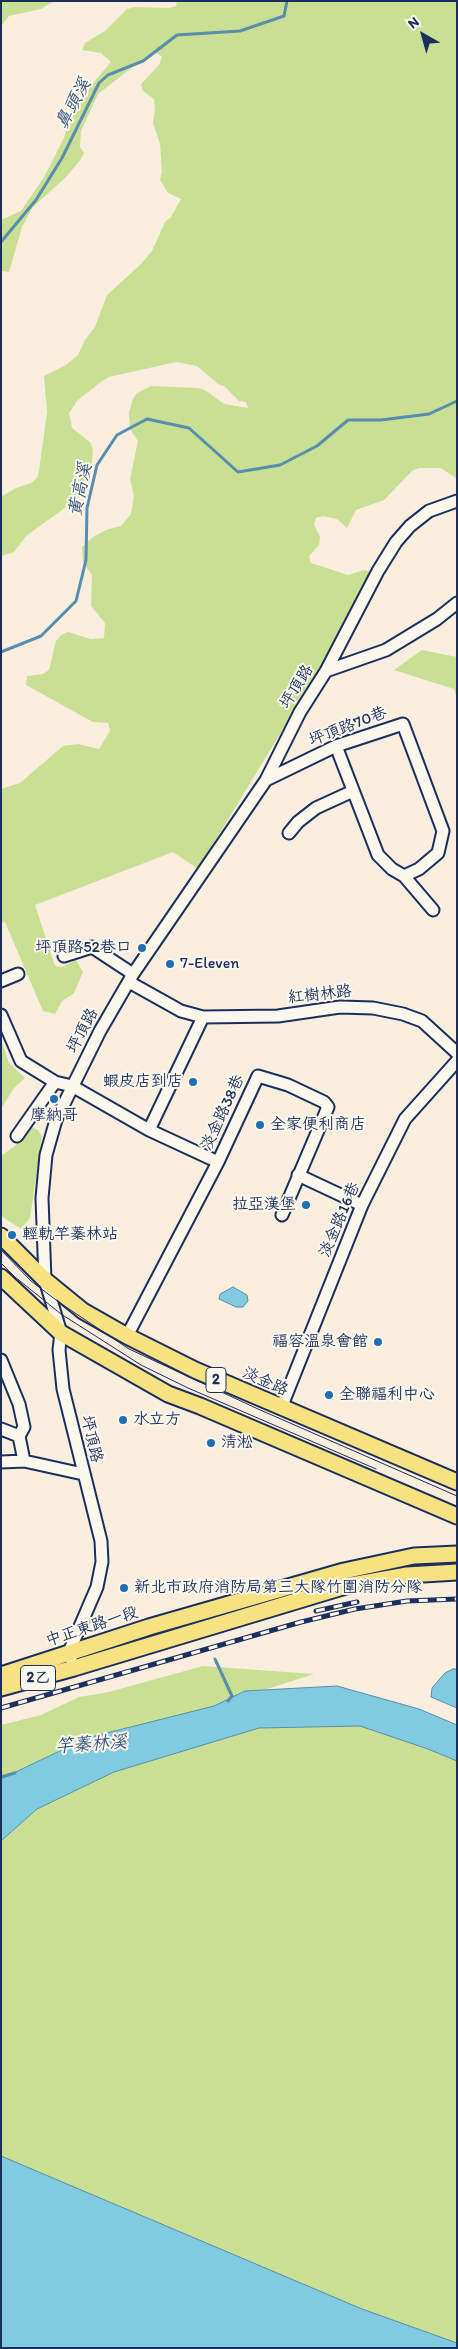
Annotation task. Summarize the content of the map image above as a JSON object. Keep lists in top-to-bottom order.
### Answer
{
  "streets": {
    "main road": [
      "2",
      "淡金路",
      "中正東路一段",
      "2乙"
    ],
    "street": [
      "坪頂路",
      "坪頂路70巷",
      "紅樹林路",
      "淡金路38巷",
      "淡金路16巷"
    ]
  },
  "crossings": [
    ["坪頂路", "坪頂路70巷"],
    ["坪頂路", "紅樹林路"],
    ["坪頂路", "淡金路"],
    ["坪頂路", "中正東路一段"],
    ["淡金路38巷", "淡金路"],
    ["淡金路16巷", "淡金路"]
  ],
  "water": ["鼻頭溪", "黃高溪", "竿蓁林溪"],
  "places": [
    "坪頂路52巷口",
    "7-Eleven",
    "蝦皮店到店",
    "摩納哥",
    "全家便利商店",
    "拉亞漢堡",
    "輕軌竿蓁林站",
    "福容溫泉會館",
    "全聯福利中心",
    "水立方",
    "清淞",
    "新北市政府消防局第三大隊竹圍消防分隊"
  ],
  "north": "top left"
}
